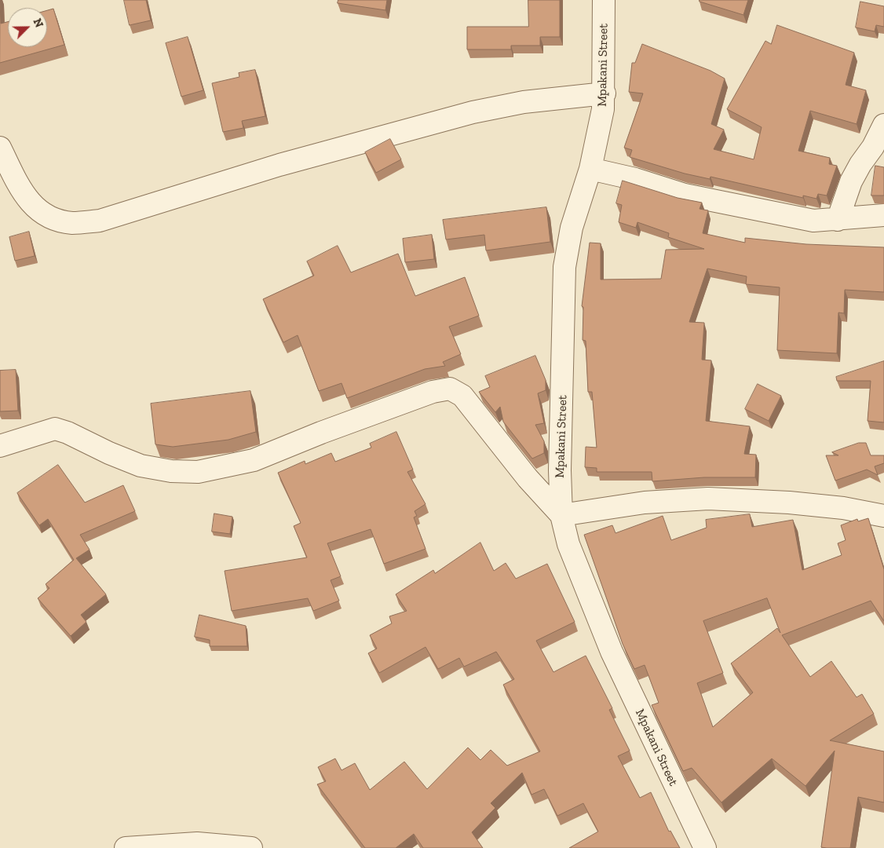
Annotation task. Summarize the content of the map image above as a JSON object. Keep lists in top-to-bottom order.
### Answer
{
  "streets": {
    "street": ["Mpakani Street"]
  },
  "north": "top right"
}
